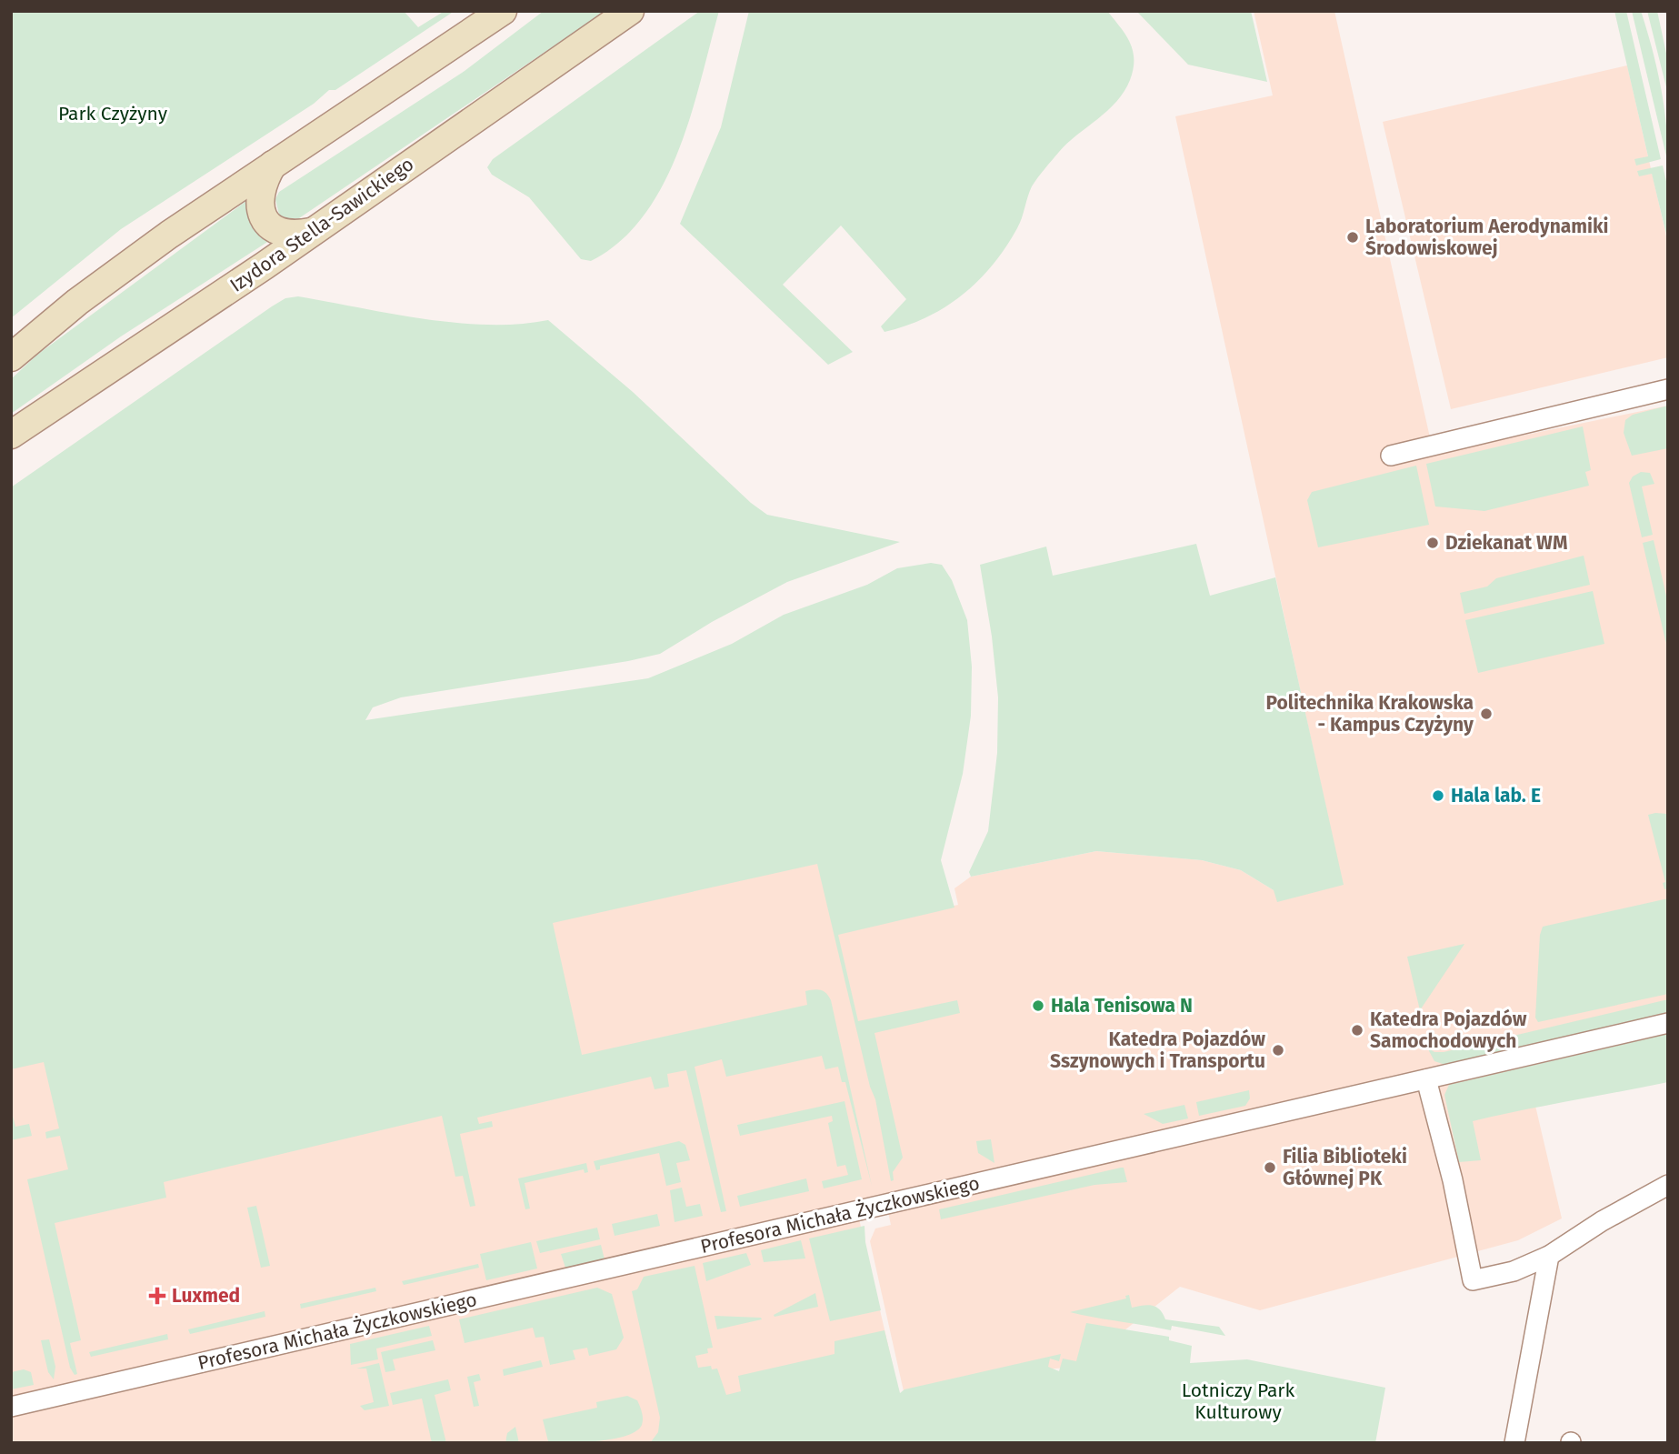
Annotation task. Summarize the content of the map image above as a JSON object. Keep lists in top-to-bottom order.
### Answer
{
  "streets": {
    "main road": ["Izydora Stella-Sawickiego"],
    "street": ["Profesora Michała Życzkowskiego"]
  },
  "parks": ["Park Czyżyny", "Lotniczy Park Kulturowy"],
  "places": {
    "other": [
      "Laboratorium Aerodynamiki Środowiskowej",
      "Dziekanat WM",
      "Politechnika Krakowska - Kampus Czyżyny",
      "Hala lab. E",
      "Hala Tenisowa N",
      "Katedra Pojazdów Samochodowych",
      "Katedra Pojazdów Sszynowych i Transportu",
      "Filia Biblioteki Głównej PK"
    ],
    "health": ["Luxmed"]
  }
}
